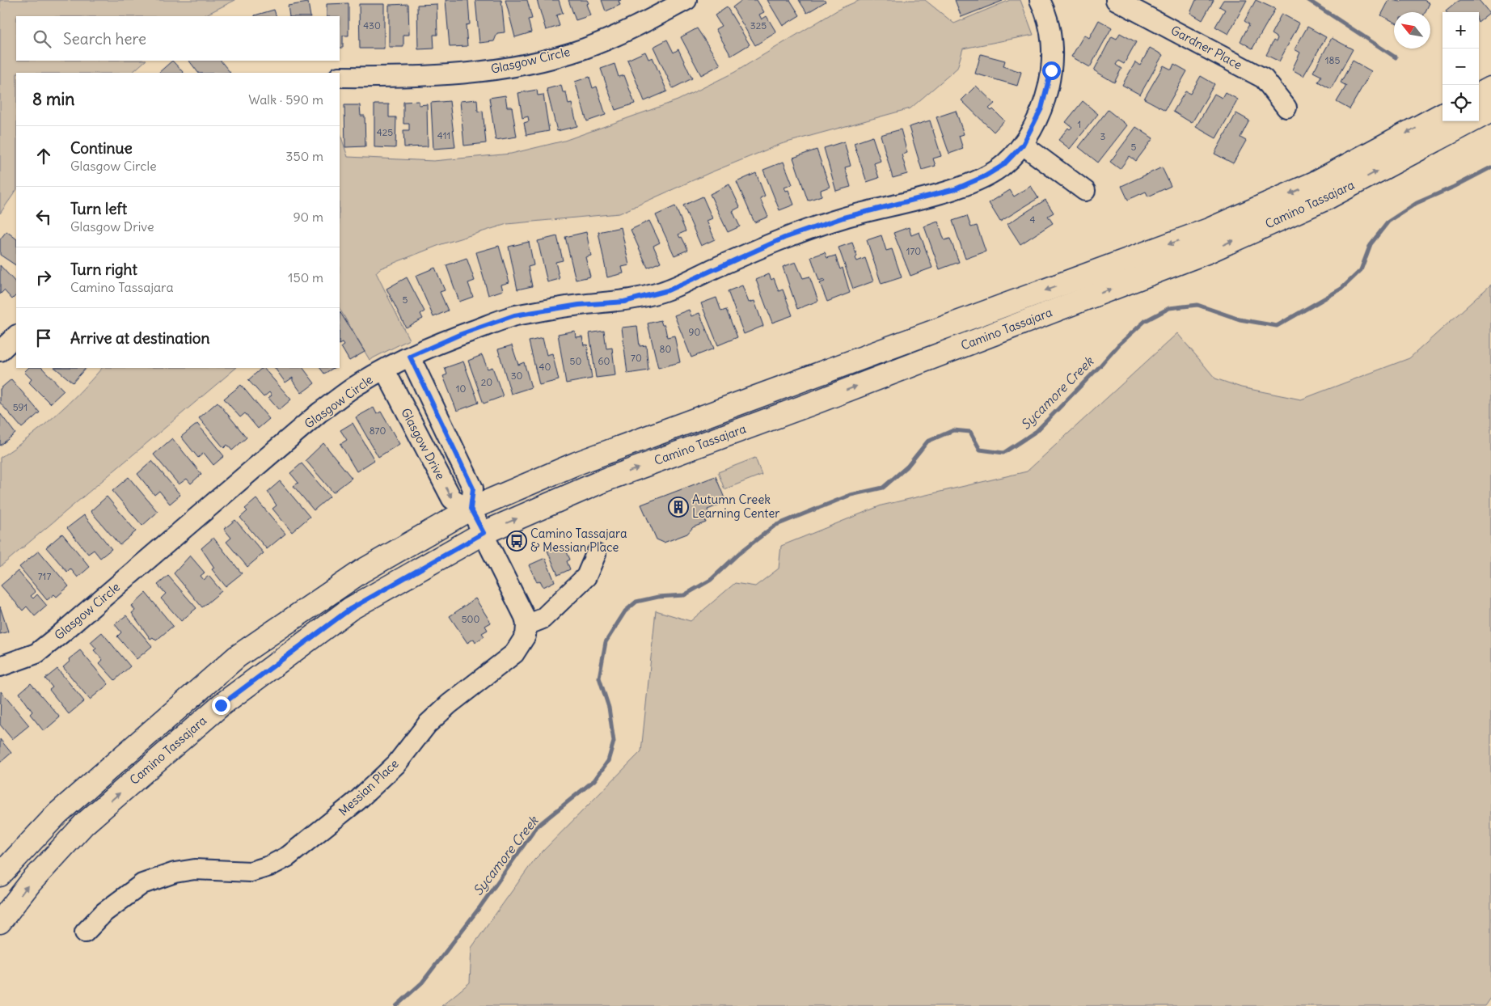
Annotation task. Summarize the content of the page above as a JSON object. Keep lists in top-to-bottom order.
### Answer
{
  "streets": {
    "main road": ["Camino Tassajara"],
    "street": [
      "Gardner Place",
      "Glasgow Circle",
      "Glasgow Drive",
      "Messian Place"
    ]
  },
  "crossings": [
    ["Glasgow Circle", "Glasgow Drive"],
    ["Camino Tassajara", "Glasgow Drive"]
  ],
  "water": ["Sycamore Creek"],
  "places": {
    "building": ["Autumn Creek Learning Center"],
    "bus stop": ["Camino Tassajara & Messian Place"]
  },
  "house_numbers": [
    "430",
    "325",
    "185",
    "1",
    "425",
    "411",
    "3",
    "5",
    "4",
    "170",
    "5",
    "90",
    "80",
    "70",
    "50",
    "60",
    "40",
    "30",
    "20",
    "10",
    "591",
    "870",
    "717",
    "500"
  ],
  "north": "top left",
  "page": {
    "map_buttons": ["+", "−"],
    "search": "Search here",
    "heading": ["8 min", "Walk · 590 m"],
    "list": [
      ["Continue", "Glasgow Circle", "350 m"],
      ["Turn left", "Glasgow Drive", "90 m"],
      ["Turn right", "Camino Tassajara", "150 m"],
      "Arrive at destination"
    ]
  }
}
